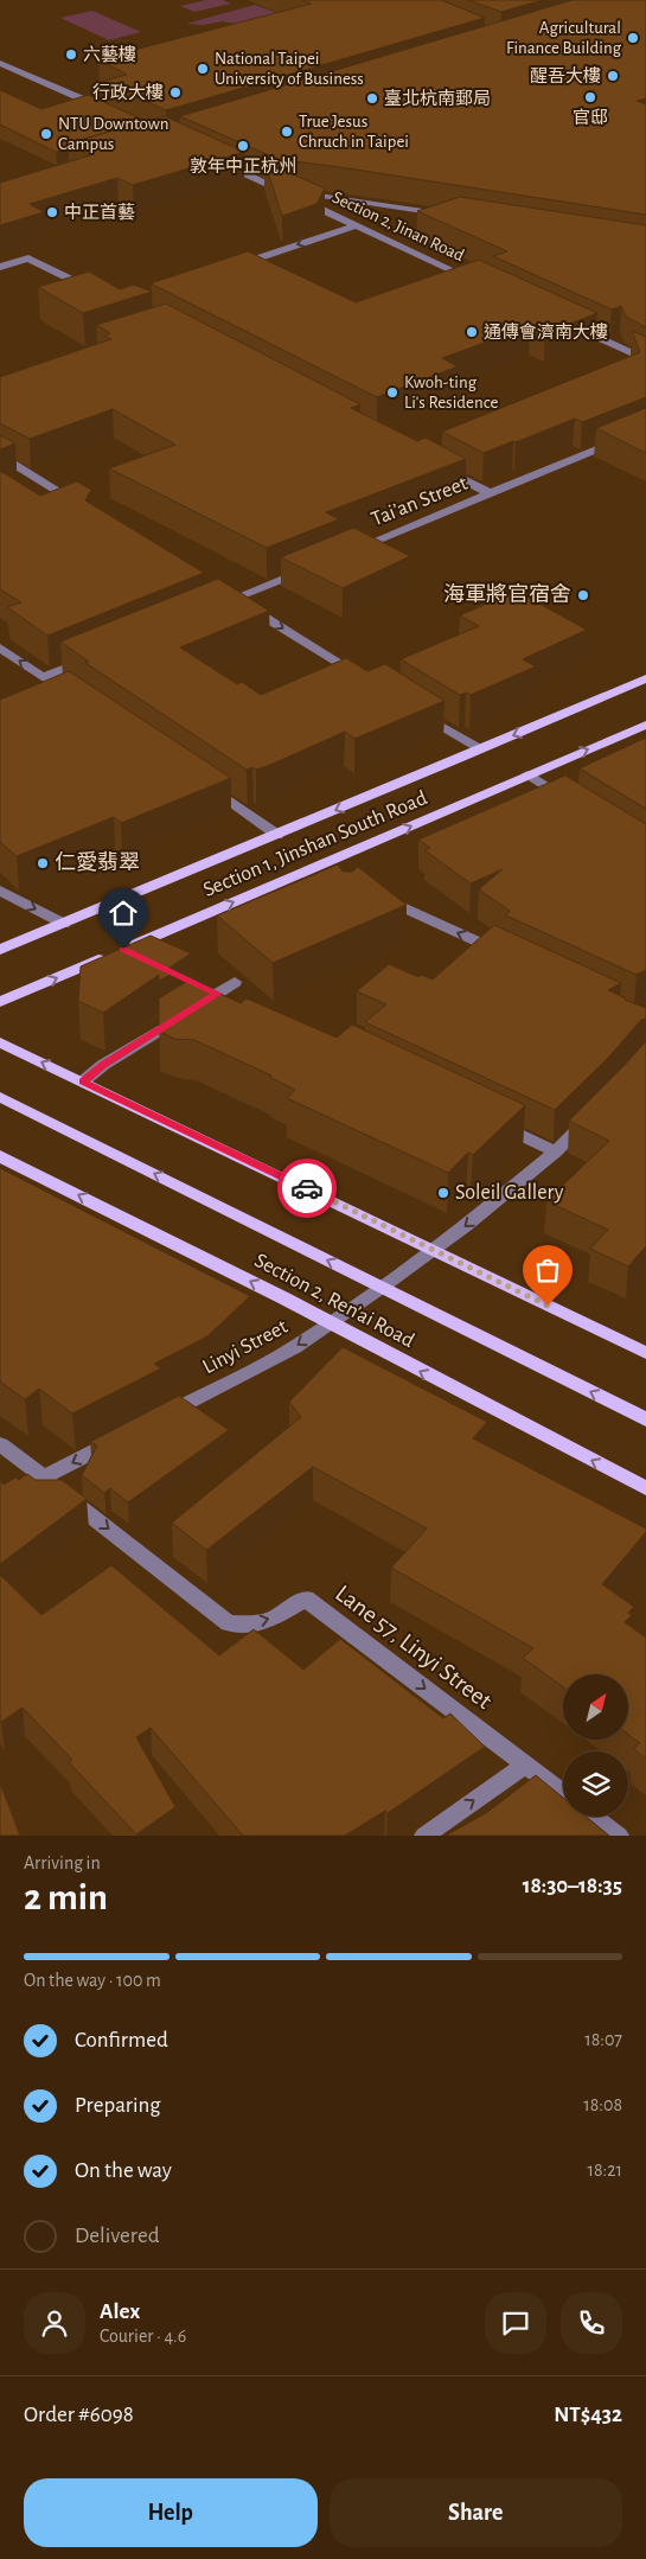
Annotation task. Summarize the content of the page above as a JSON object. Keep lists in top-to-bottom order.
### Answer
{
  "streets": {
    "main road": ["Section 1, Jinshan South Road", "Section 2, Ren’ai Road"],
    "street": [
      "Section 2, Jinan Road",
      "Tai’an Street",
      "Linyi Street",
      "Lane 57, Linyi Street"
    ]
  },
  "crossings": [
    ["Section 2, Ren’ai Road", "Linyi Street"]
  ],
  "one_way": ["Linyi Street", "Lane 57, Linyi Street"],
  "places": [
    "Agricultural Finance Building",
    "六藝樓",
    "National Taipei University of Business",
    "醒吾大樓",
    "行政大樓",
    "官邸",
    "臺北杭南郵局",
    "True Jesus Chruch in Taipei",
    "NTU Downtown Campus",
    "敦年中正杭州",
    "中正首藝",
    "通傳會濟南大樓",
    "Kwoh-ting Li's Residence",
    "海軍將官宿舍",
    "仁愛翡翠",
    "Soleil Gallery"
  ],
  "north": "top right",
  "page": {
    "heading": ["2 min", "Arriving in", "18:30–18:35"],
    "panel": [
      "Alex",
      "Courier · 4.6",
      "Order #6098",
      "NT$432"
    ],
    "bar": "On the way · 100 m",
    "list": [
      ["Confirmed", "18:07"],
      ["Preparing", "18:08"],
      ["On the way", "18:21"],
      "Delivered"
    ],
    "buttons": ["Help", "Share"]
  }
}
